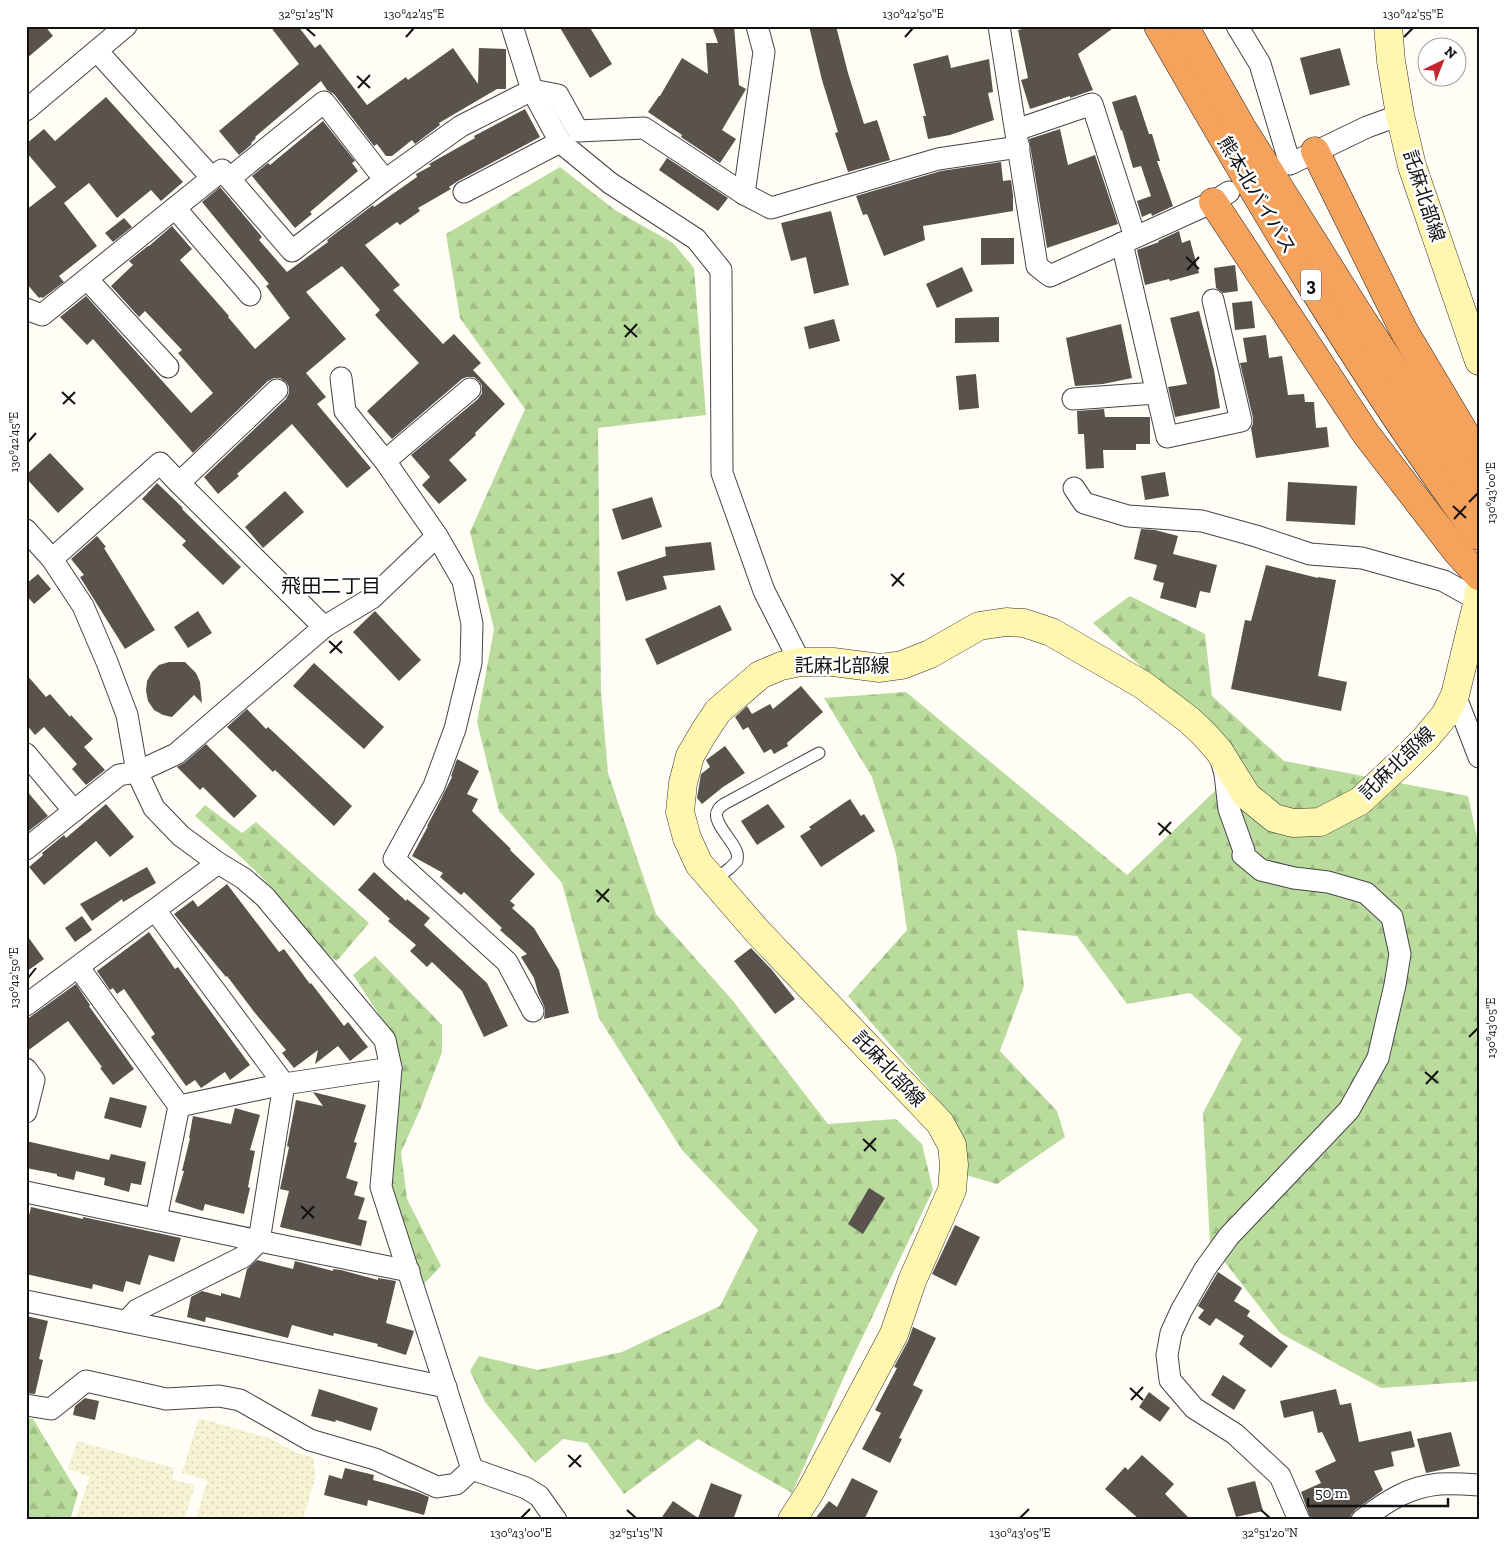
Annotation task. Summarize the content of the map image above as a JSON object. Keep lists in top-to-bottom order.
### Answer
{
  "streets": {
    "highway": ["熊本北バイパス", "3"],
    "main road": ["託麻北部線"]
  },
  "districts": ["飛田二丁目"],
  "scale_bar": "50 m",
  "north": "top right",
  "coordinates": [
    "32°51'25\"N",
    "130°42'45\"E",
    "130°42'50\"E",
    "130°42'55\"E",
    "130°43'00\"E",
    "130°43'05\"E",
    "32°51'15\"N",
    "32°51'20\"N"
  ]
}
